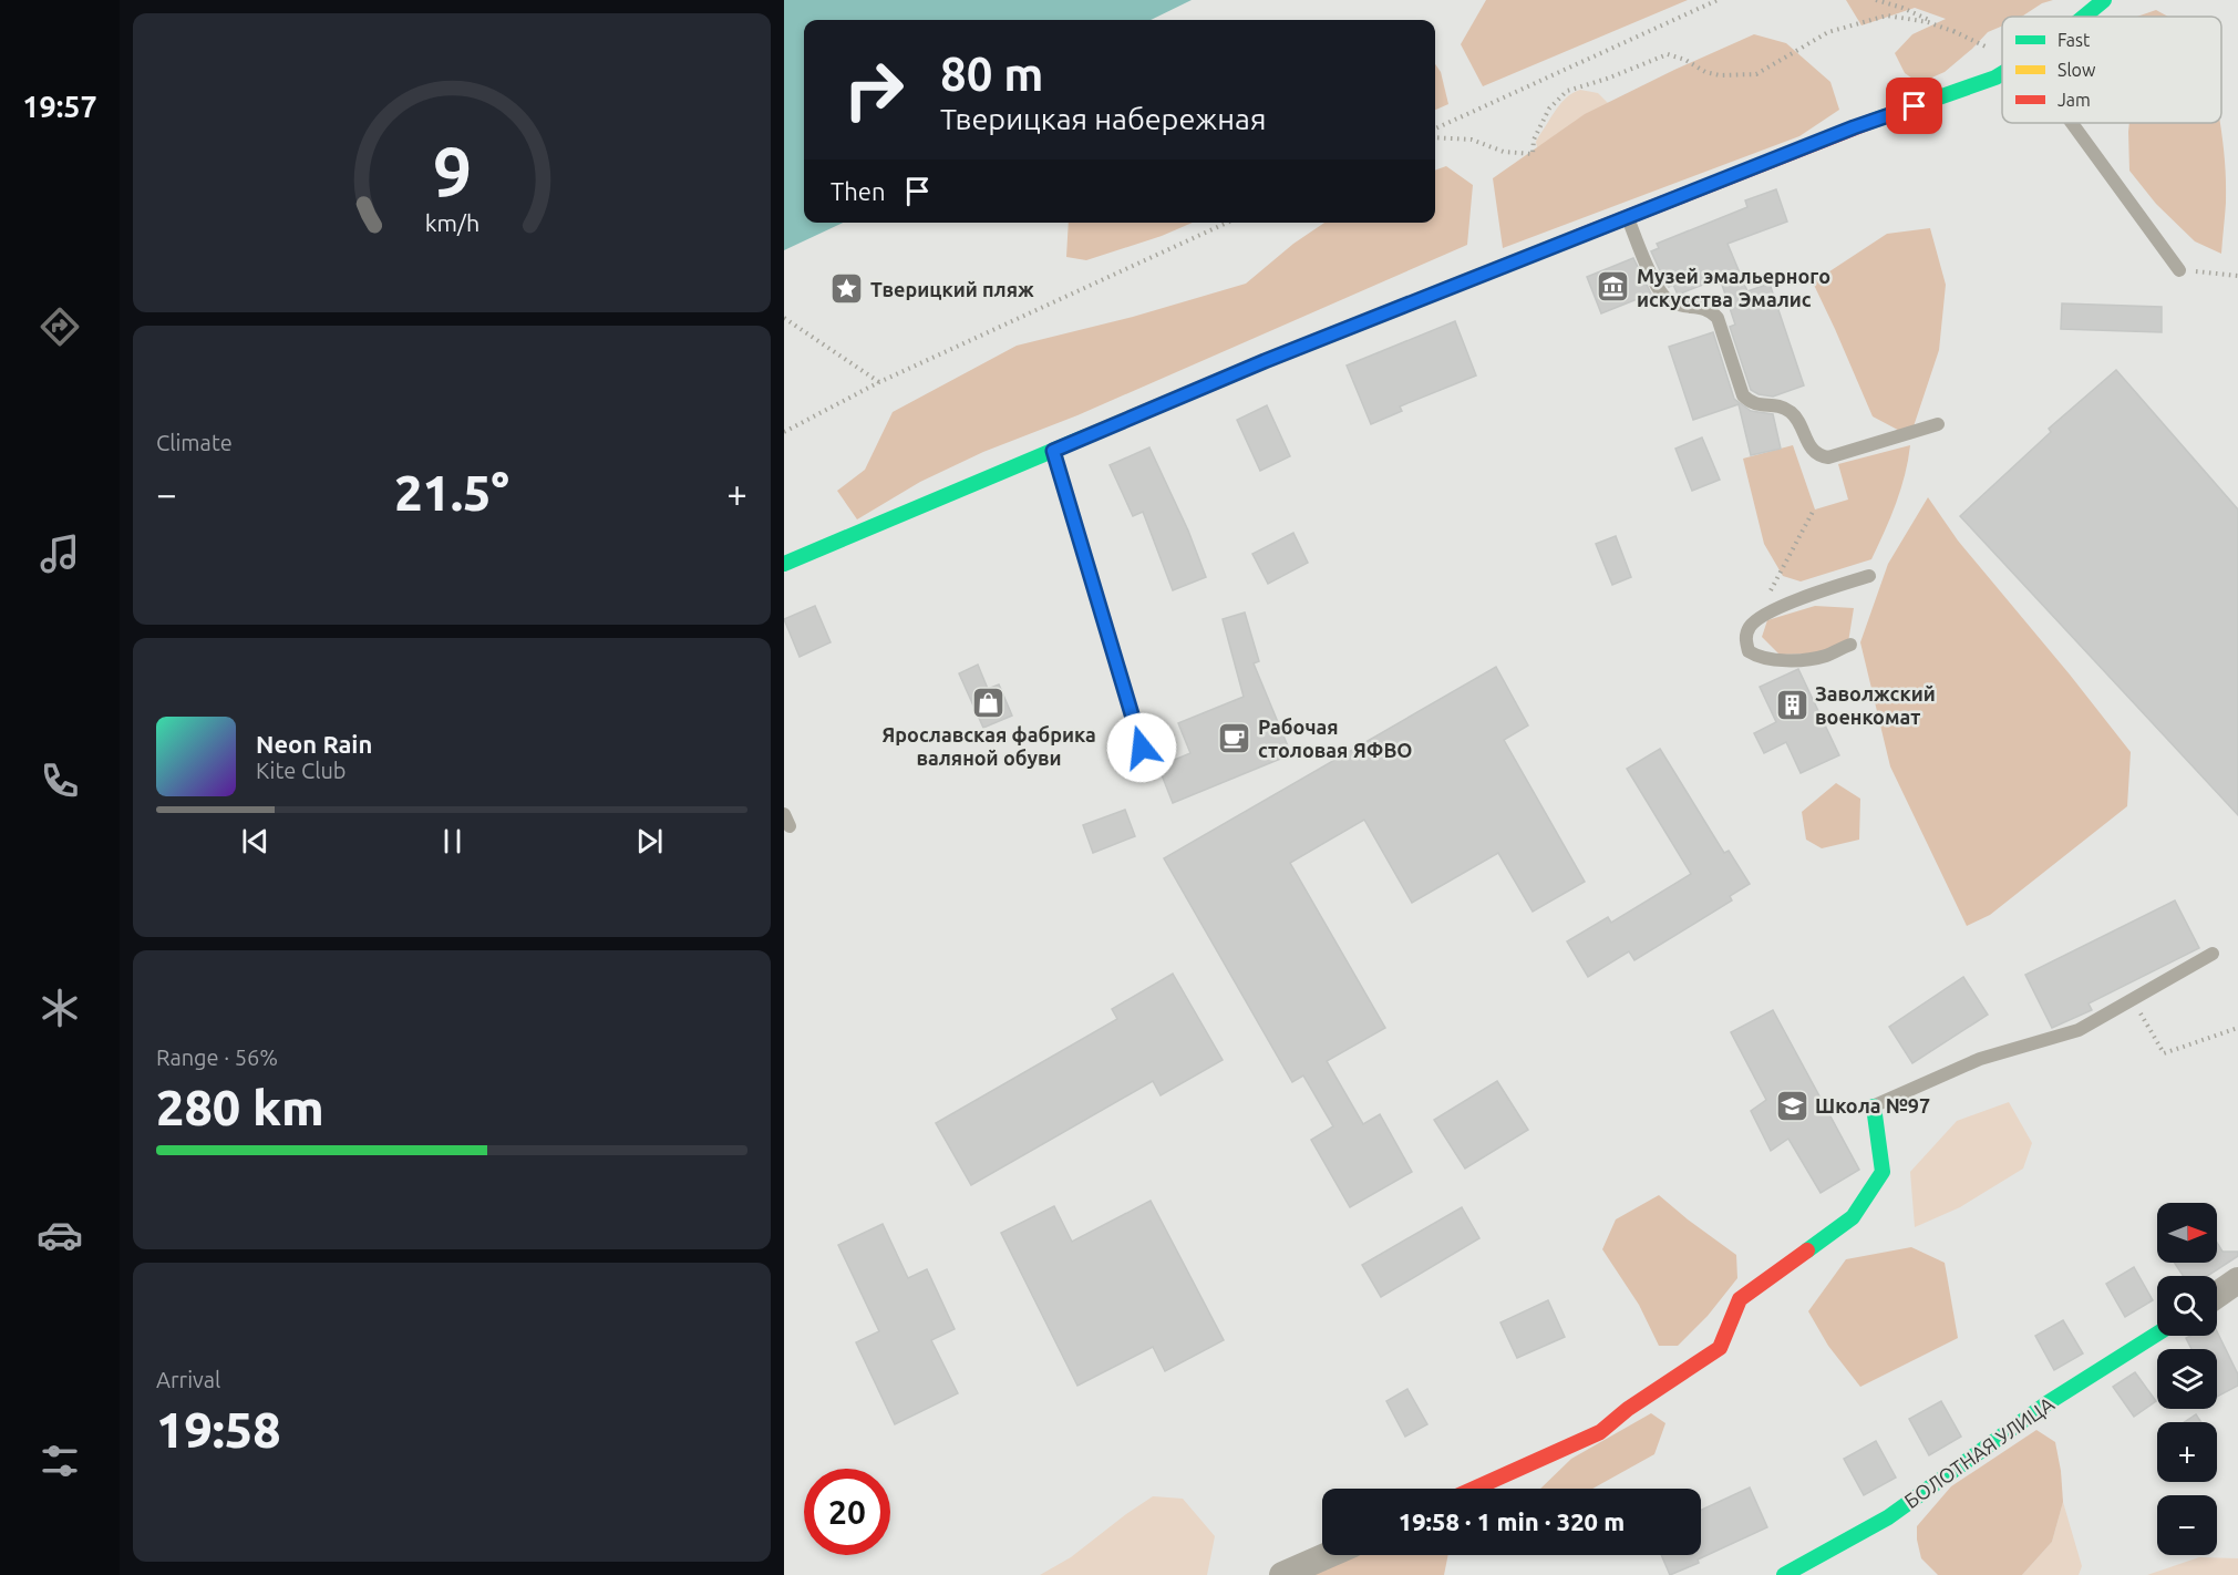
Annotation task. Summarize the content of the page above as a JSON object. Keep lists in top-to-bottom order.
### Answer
{
  "streets": {
    "street": ["БОЛОТНАЯ УЛИЦА"]
  },
  "places": {
    "museum": ["Музей эмальерного искусства Эмалис"],
    "place": ["Тверицкий пляж"],
    "shop": ["Ярославская фабрика валяной обуви"],
    "building": ["Заволжский военкомат"],
    "cafe": ["Рабочая столовая ЯФВО"],
    "school or university": ["Школа №97"]
  },
  "legend": ["Fast", "Slow", "Jam"],
  "north": "right",
  "page": {
    "tabs": "19:57",
    "turn": ["80 m", "Тверицкая набережная"],
    "then": "Then",
    "tile": [
      "Climate",
      ["Range · 56%", "280 km"],
      ["Arrival", "19:58"]
    ],
    "heat": ["−", "21.5°", "+"],
    "song": ["Neon Rain", "Kite Club"],
    "map_buttons": ["+", "−"],
    "limit": "20",
    "trip": "19:58 · 1 min · 320 m",
    "gauge": ["9", "km/h"]
  }
}
